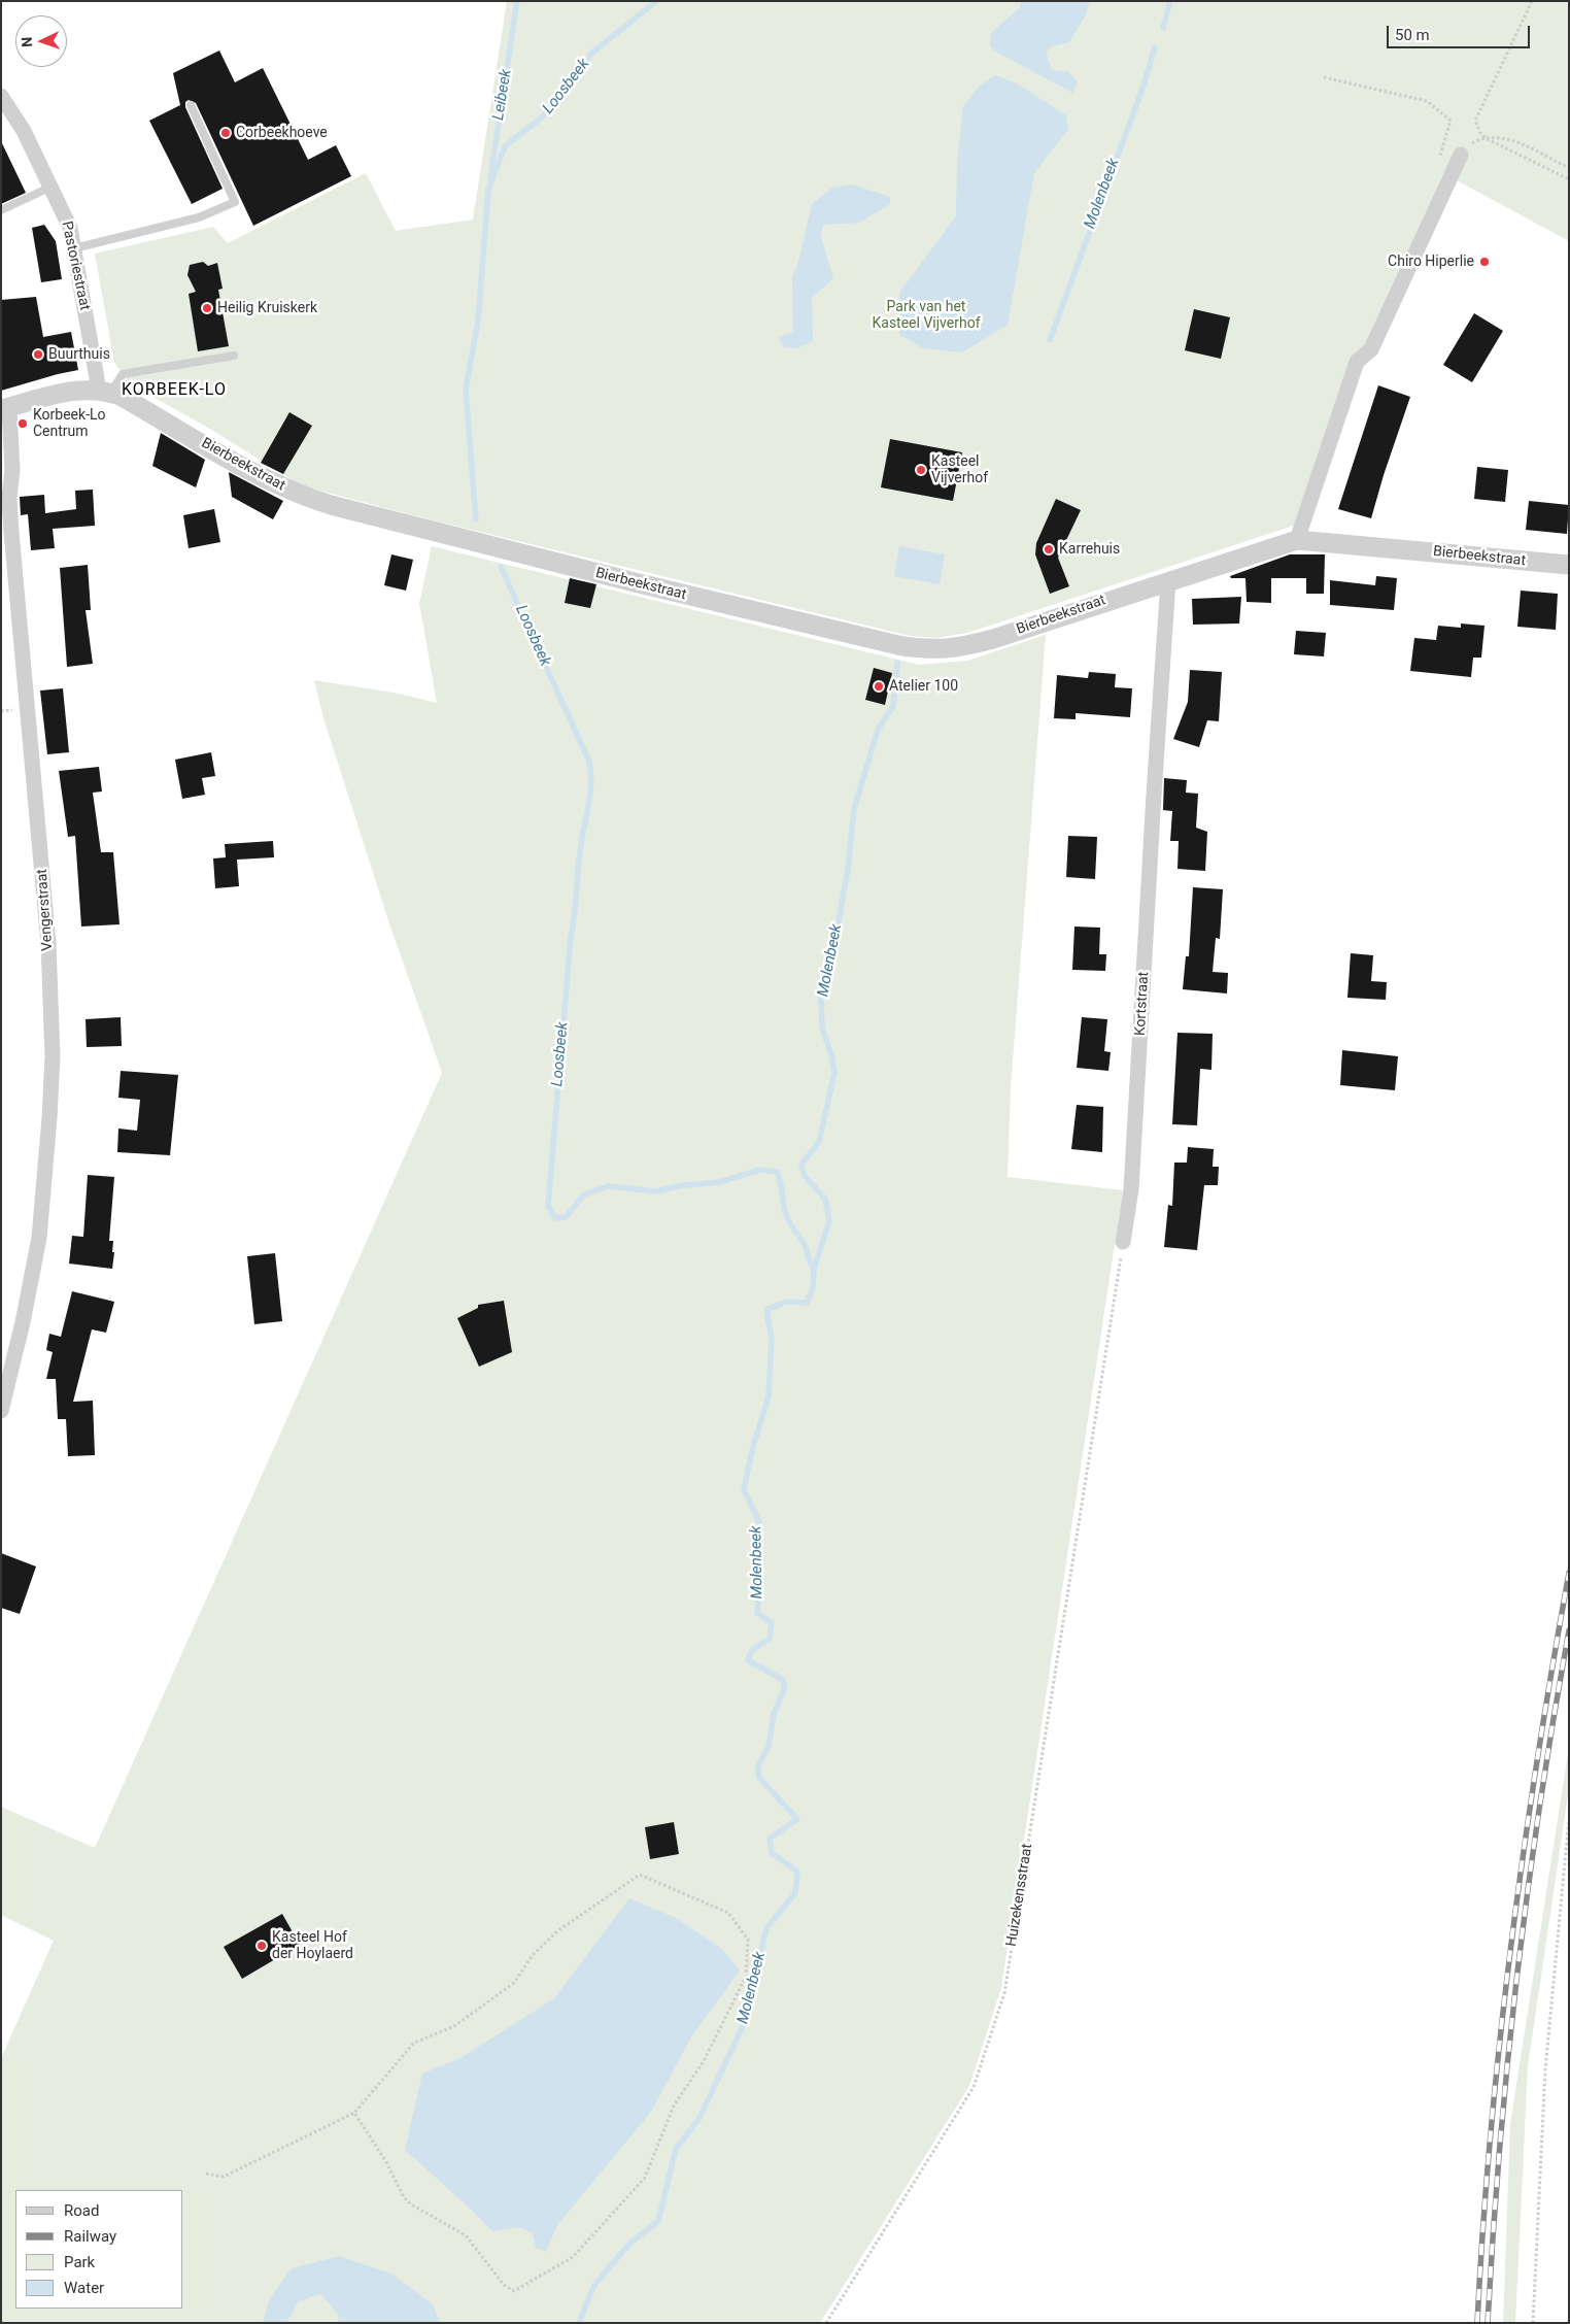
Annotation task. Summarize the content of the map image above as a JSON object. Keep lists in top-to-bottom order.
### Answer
{
  "streets": {
    "street": [
      "Pastoriestraat",
      "Bierbeekstraat",
      "Vengerstraat",
      "Kortstraat"
    ],
    "path": ["Huizekensstraat"]
  },
  "crossings": [
    ["Pastoriestraat", "Bierbeekstraat"],
    ["Bierbeekstraat", "Vengerstraat"],
    ["Bierbeekstraat", "Kortstraat"],
    ["Kortstraat", "Huizekensstraat"]
  ],
  "districts": ["KORBEEK-LO"],
  "water": ["Loosbeek", "Leibeek", "Molenbeek"],
  "parks": ["Park van het Kasteel Vijverhof"],
  "places": [
    "Corbeekhoeve",
    "Chiro Hiperlie",
    "Heilig Kruiskerk",
    "Buurthuis",
    "Korbeek-Lo Centrum",
    "Kasteel Vijverhof",
    "Karrehuis",
    "Atelier 100",
    "Kasteel Hof der Hoylaerd"
  ],
  "legend": [
    "Road",
    "Railway",
    "Park",
    "Water"
  ],
  "scale_bar": "50 m",
  "north": "left"
}
